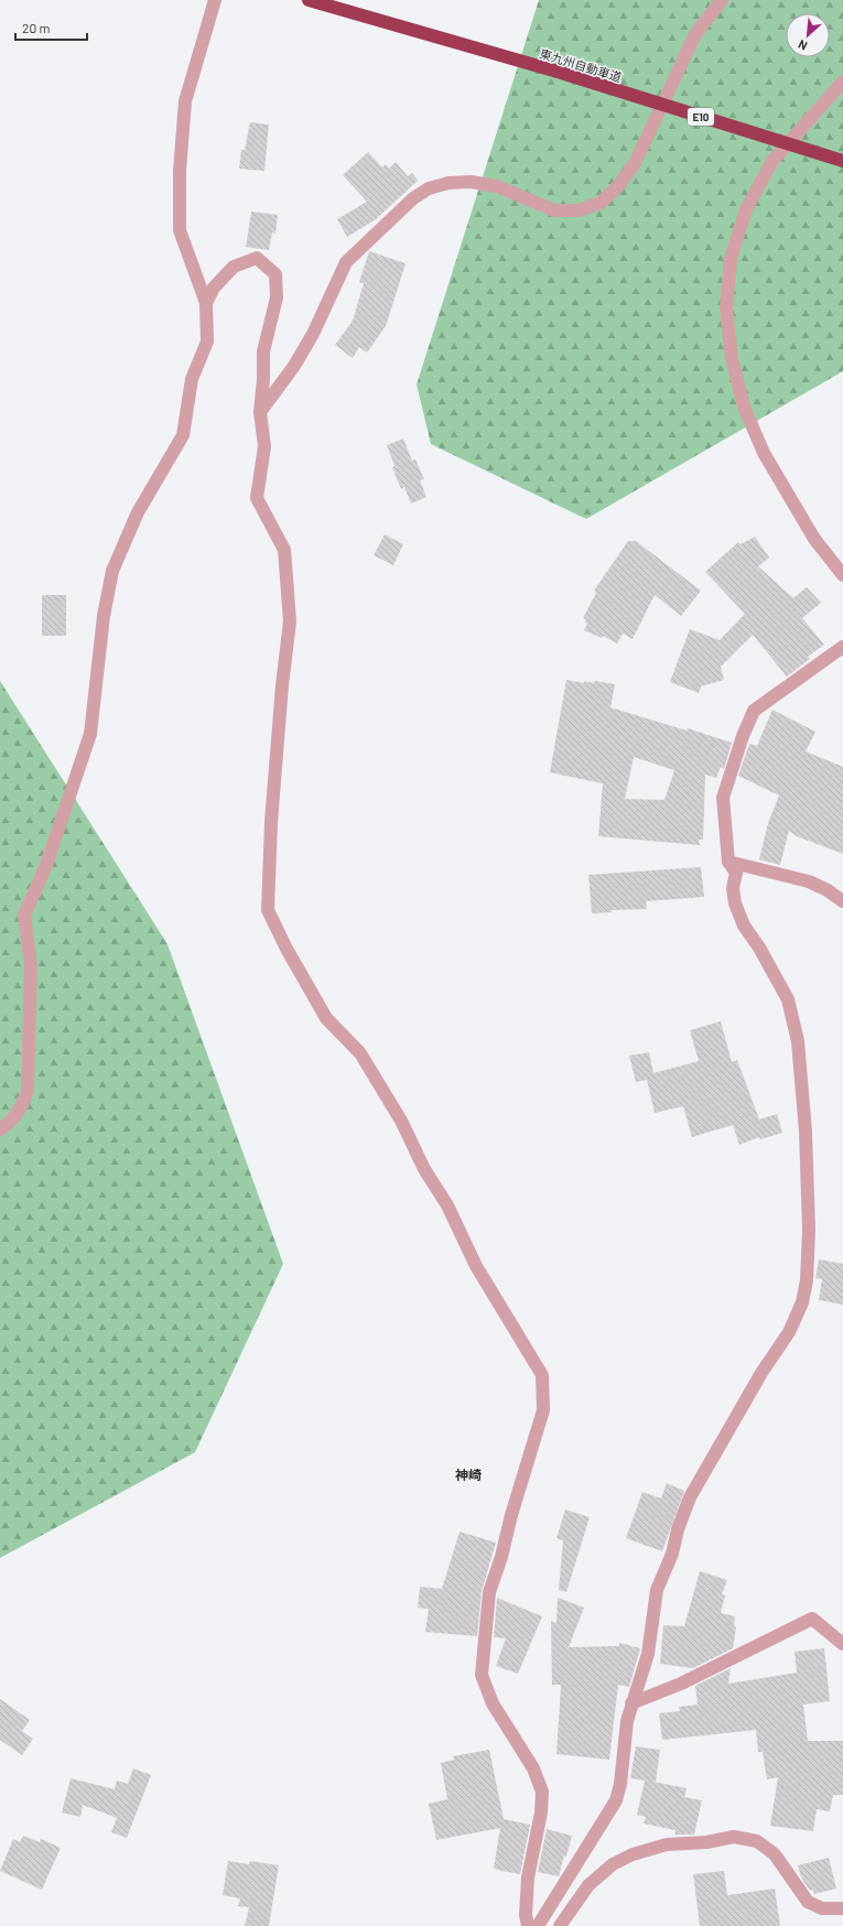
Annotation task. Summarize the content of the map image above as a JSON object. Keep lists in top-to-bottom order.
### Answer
{
  "streets": {
    "highway": ["東九州自動車道", "E10"]
  },
  "districts": ["神崎"],
  "scale_bar": "20 m",
  "north": "bottom left"
}
